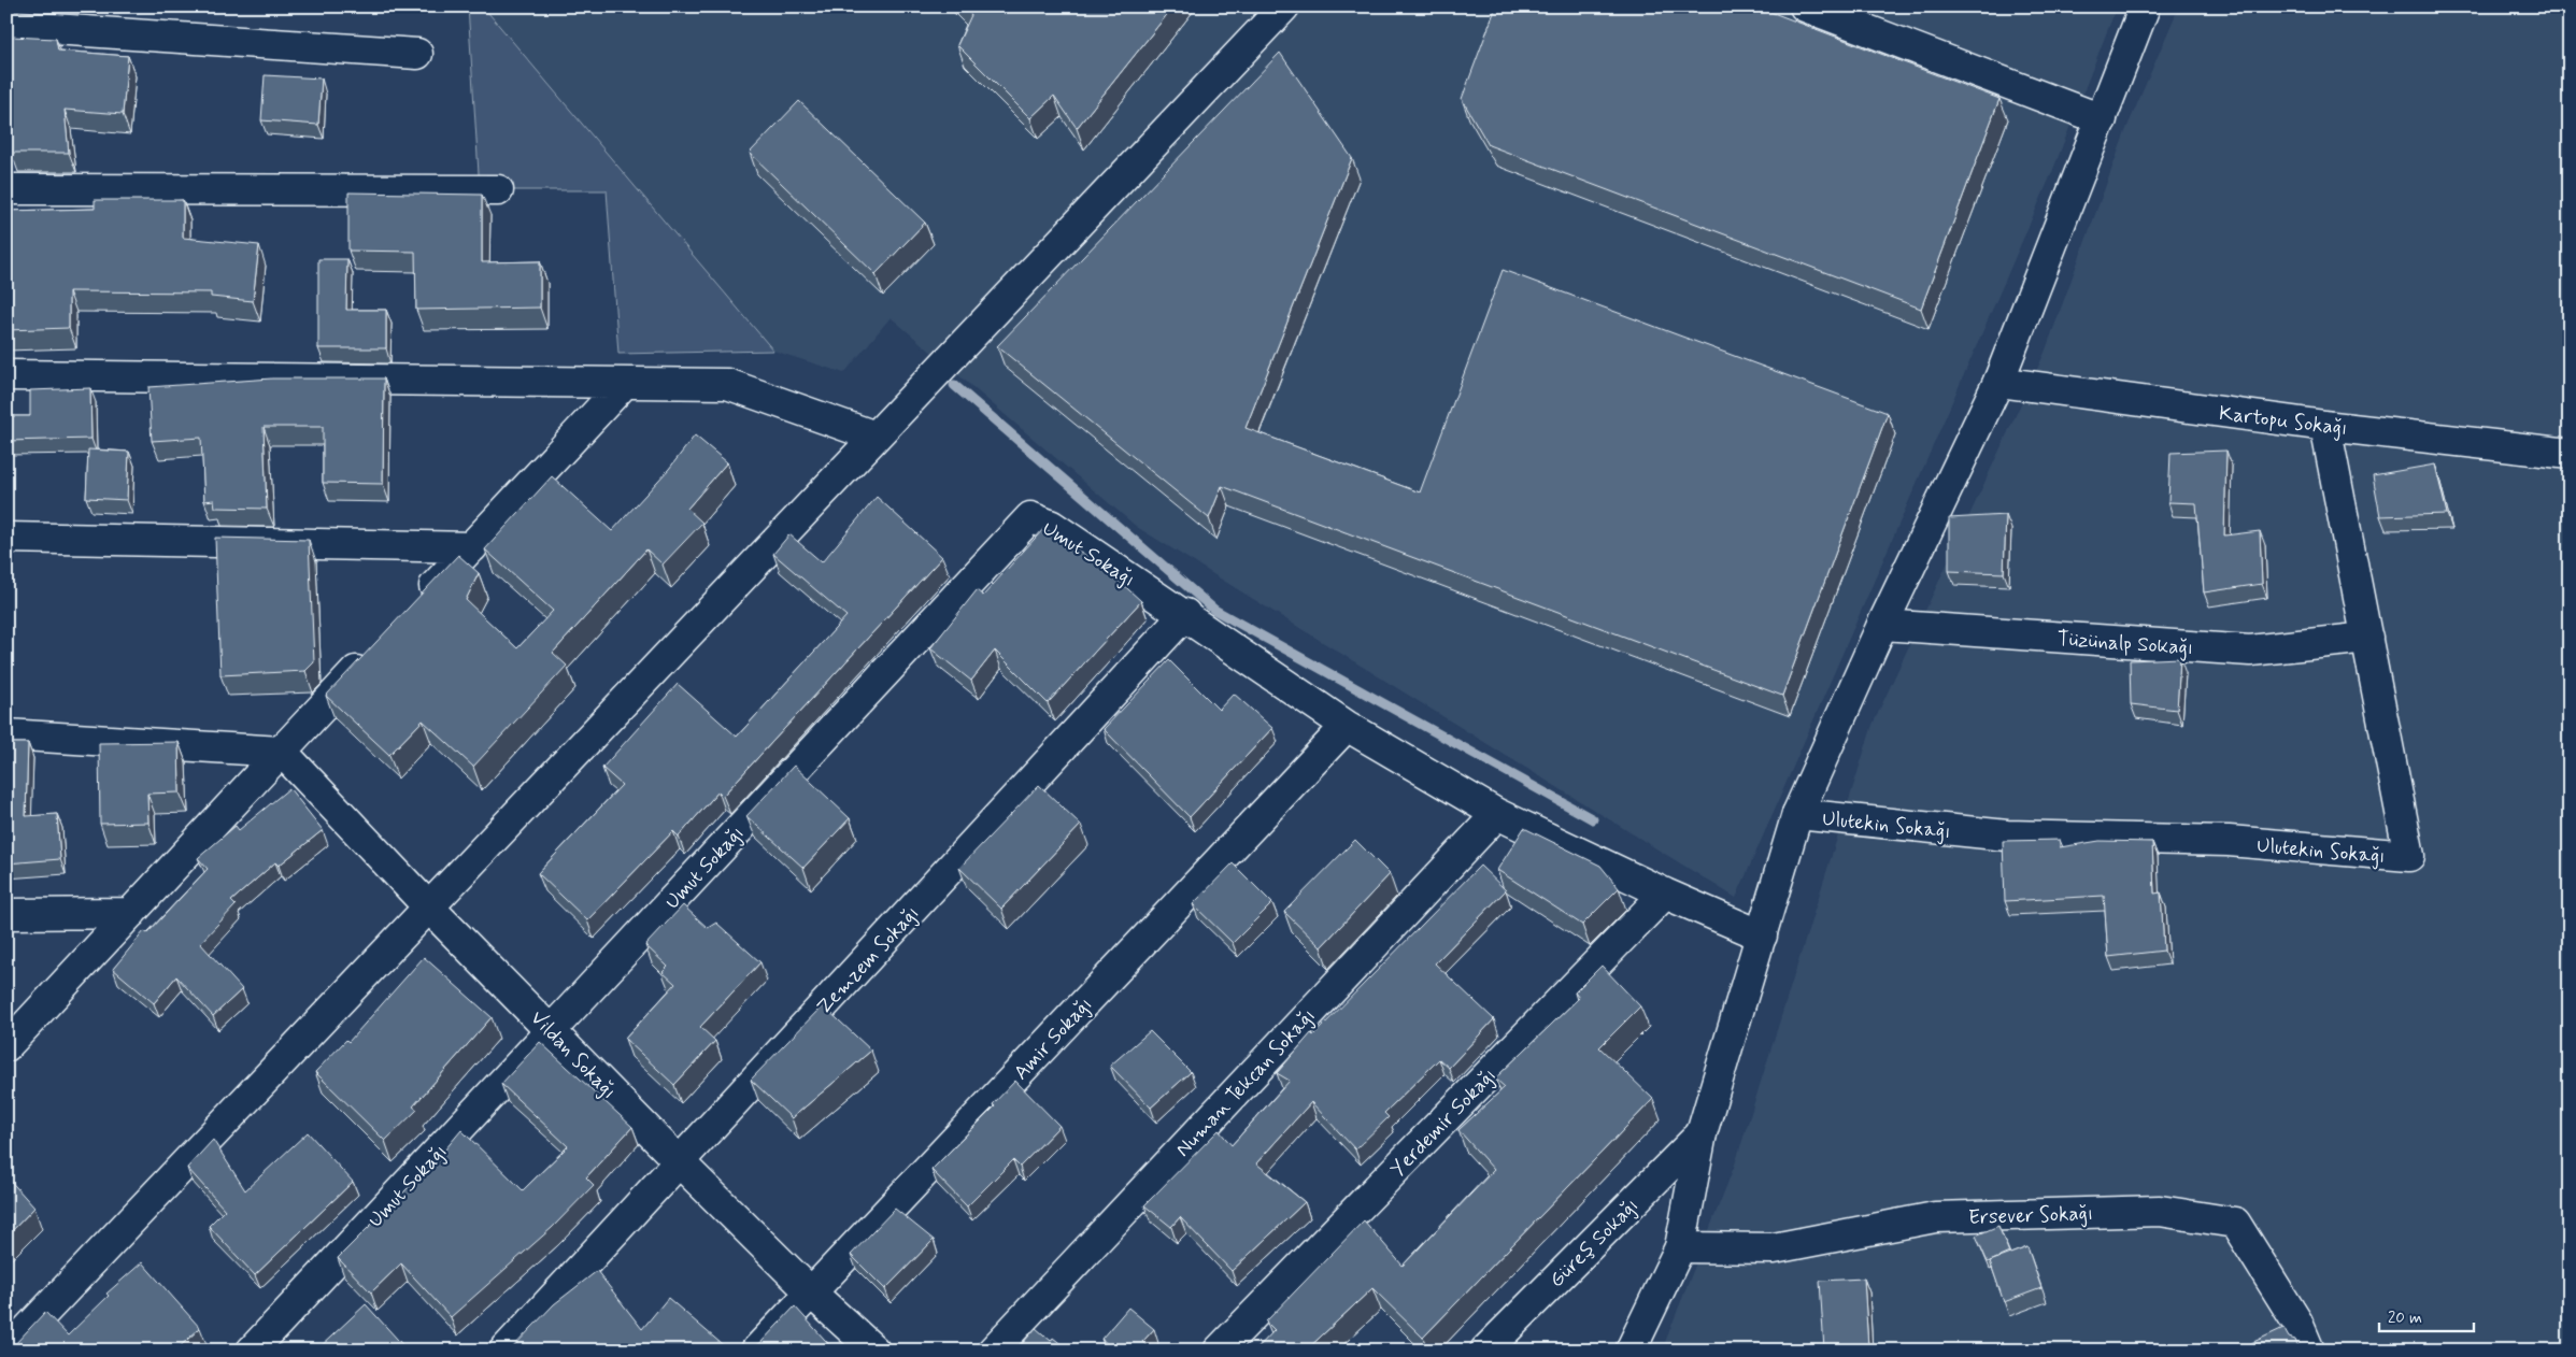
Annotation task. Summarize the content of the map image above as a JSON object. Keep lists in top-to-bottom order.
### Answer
{
  "streets": {
    "street": [
      "Kartopu Sokağı",
      "Umut Sokağı",
      "Tüzünalp Sokağı",
      "Ulutekin Sokağı",
      "Zemzem Sokağı",
      "Amir Sokağı",
      "Vildan Sokağı",
      "Numan Tekcan Sokağı",
      "Yerdemir Sokağı",
      "Ersever Sokağı",
      "Güreş Sokağı"
    ]
  },
  "crossings": [
    ["Kartopu Sokağı", "Ulutekin Sokağı"],
    ["Umut Sokağı", "Zemzem Sokağı"],
    ["Umut Sokağı", "Vildan Sokağı"],
    ["Tüzünalp Sokağı", "Ulutekin Sokağı"],
    ["Zemzem Sokağı", "Vildan Sokağı"],
    ["Amir Sokağı", "Vildan Sokağı"]
  ],
  "scale_bar": "20 m"
}
